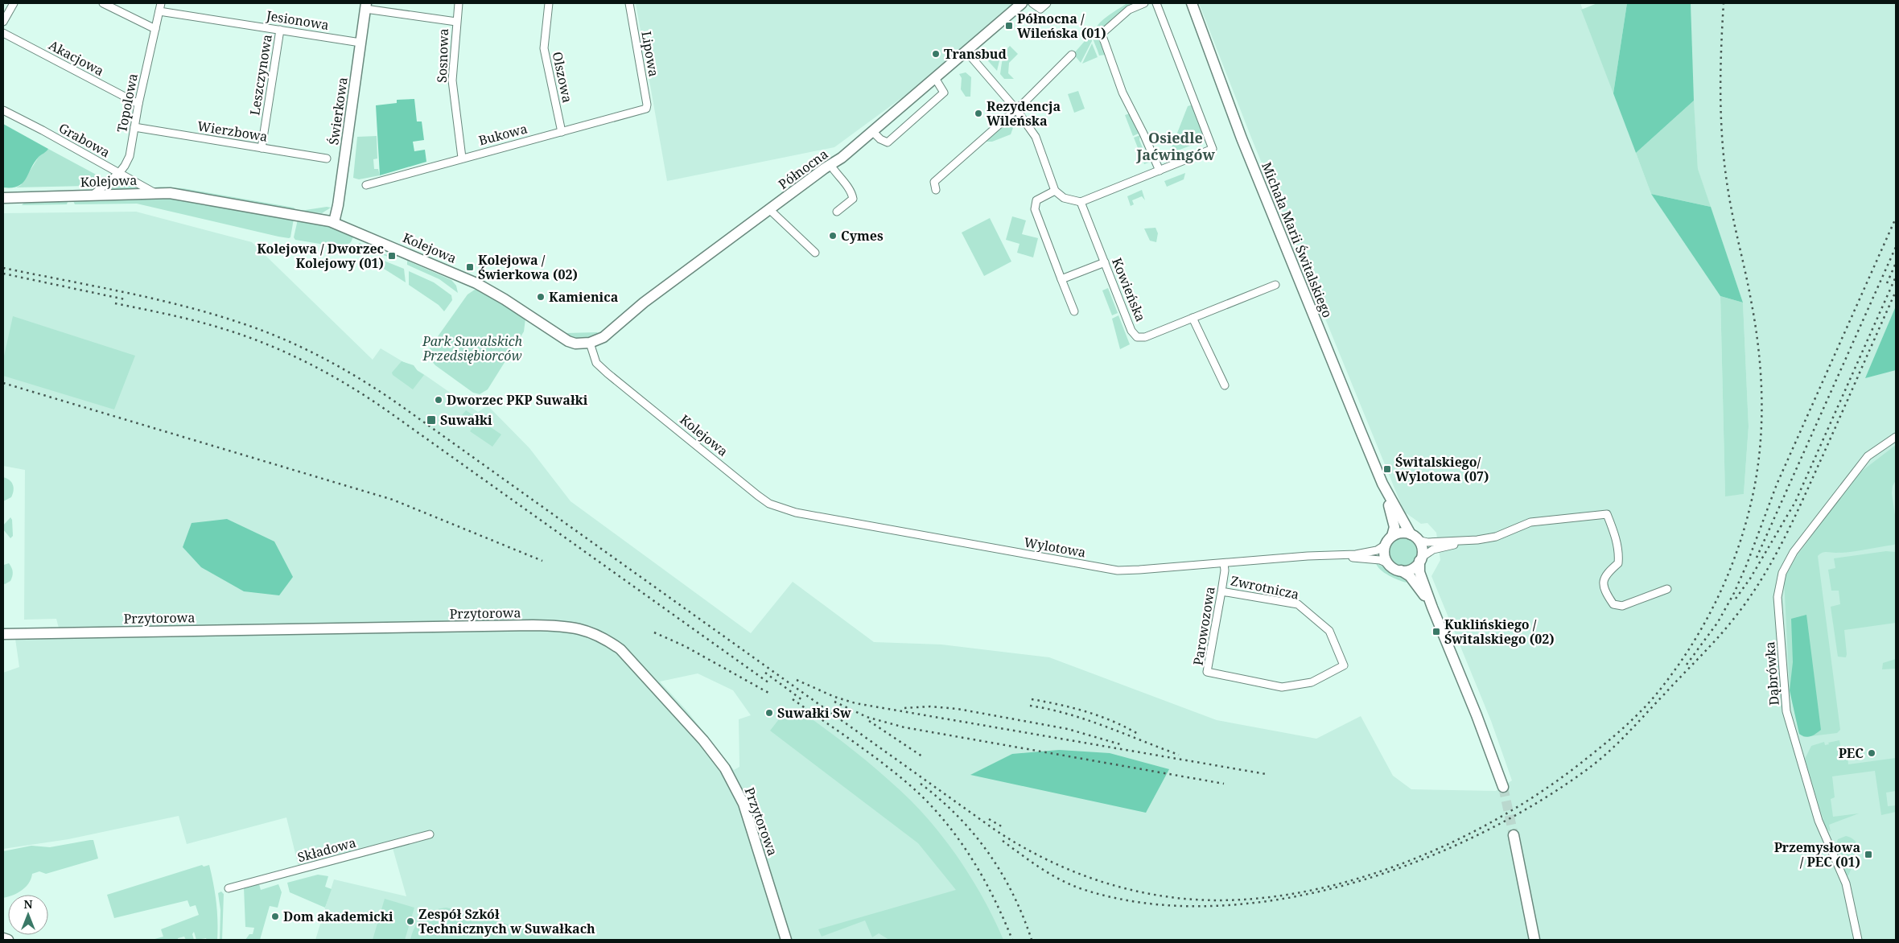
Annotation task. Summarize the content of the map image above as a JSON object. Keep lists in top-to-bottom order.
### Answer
{
  "streets": {
    "street": [
      "Jesionowa",
      "Lipowa",
      "Sosnowa",
      "Akacjowa",
      "Leszczynowa",
      "Olszowa",
      "Topolowa",
      "Świerkowa",
      "Wierzbowa",
      "Bukowa",
      "Grabowa",
      "Północna",
      "Kolejowa",
      "Michała Marii Świtalskiego",
      "Kowieńska",
      "Wylotowa",
      "Zwrotnicza",
      "Przytorowa",
      "Parowozowa",
      "Dąbrówka",
      "Składowa"
    ]
  },
  "crossings": [
    ["Jesionowa", "Leszczynowa"],
    ["Jesionowa", "Topolowa"],
    ["Jesionowa", "Świerkowa"],
    ["Lipowa", "Bukowa"],
    ["Sosnowa", "Bukowa"],
    ["Akacjowa", "Topolowa"],
    ["Leszczynowa", "Wierzbowa"],
    ["Olszowa", "Bukowa"],
    ["Topolowa", "Wierzbowa"],
    ["Topolowa", "Grabowa"],
    ["Topolowa", "Kolejowa"],
    ["Świerkowa", "Kolejowa"],
    ["Grabowa", "Kolejowa"],
    ["Północna", "Kolejowa"],
    ["Kolejowa", "Wylotowa"],
    ["Michała Marii Świtalskiego", "Wylotowa"],
    ["Wylotowa", "Parowozowa"],
    ["Zwrotnicza", "Parowozowa"]
  ],
  "districts": ["Osiedle Jaćwingów"],
  "parks": ["Park Suwalskich Przedsiębiorców"],
  "places": {
    "transit": [
      "Północna / Wileńska (01)",
      "Kolejowa / Dworzec Kolejowy (01)",
      "Kolejowa / Świerkowa (02)",
      "Suwałki",
      "Świtalskiego/ Wylotowa (07)",
      "Kuklińskiego / Świtalskiego (02)",
      "Przemysłowa / PEC (01)"
    ],
    "other": [
      "Transbud",
      "Rezydencja Wileńska",
      "Cymes",
      "Kamienica",
      "Dworzec PKP Suwałki",
      "Suwałki Sw",
      "PEC",
      "Dom akademicki",
      "Zespół Szkół Technicznych w Suwałkach"
    ]
  },
  "north": "top"
}
